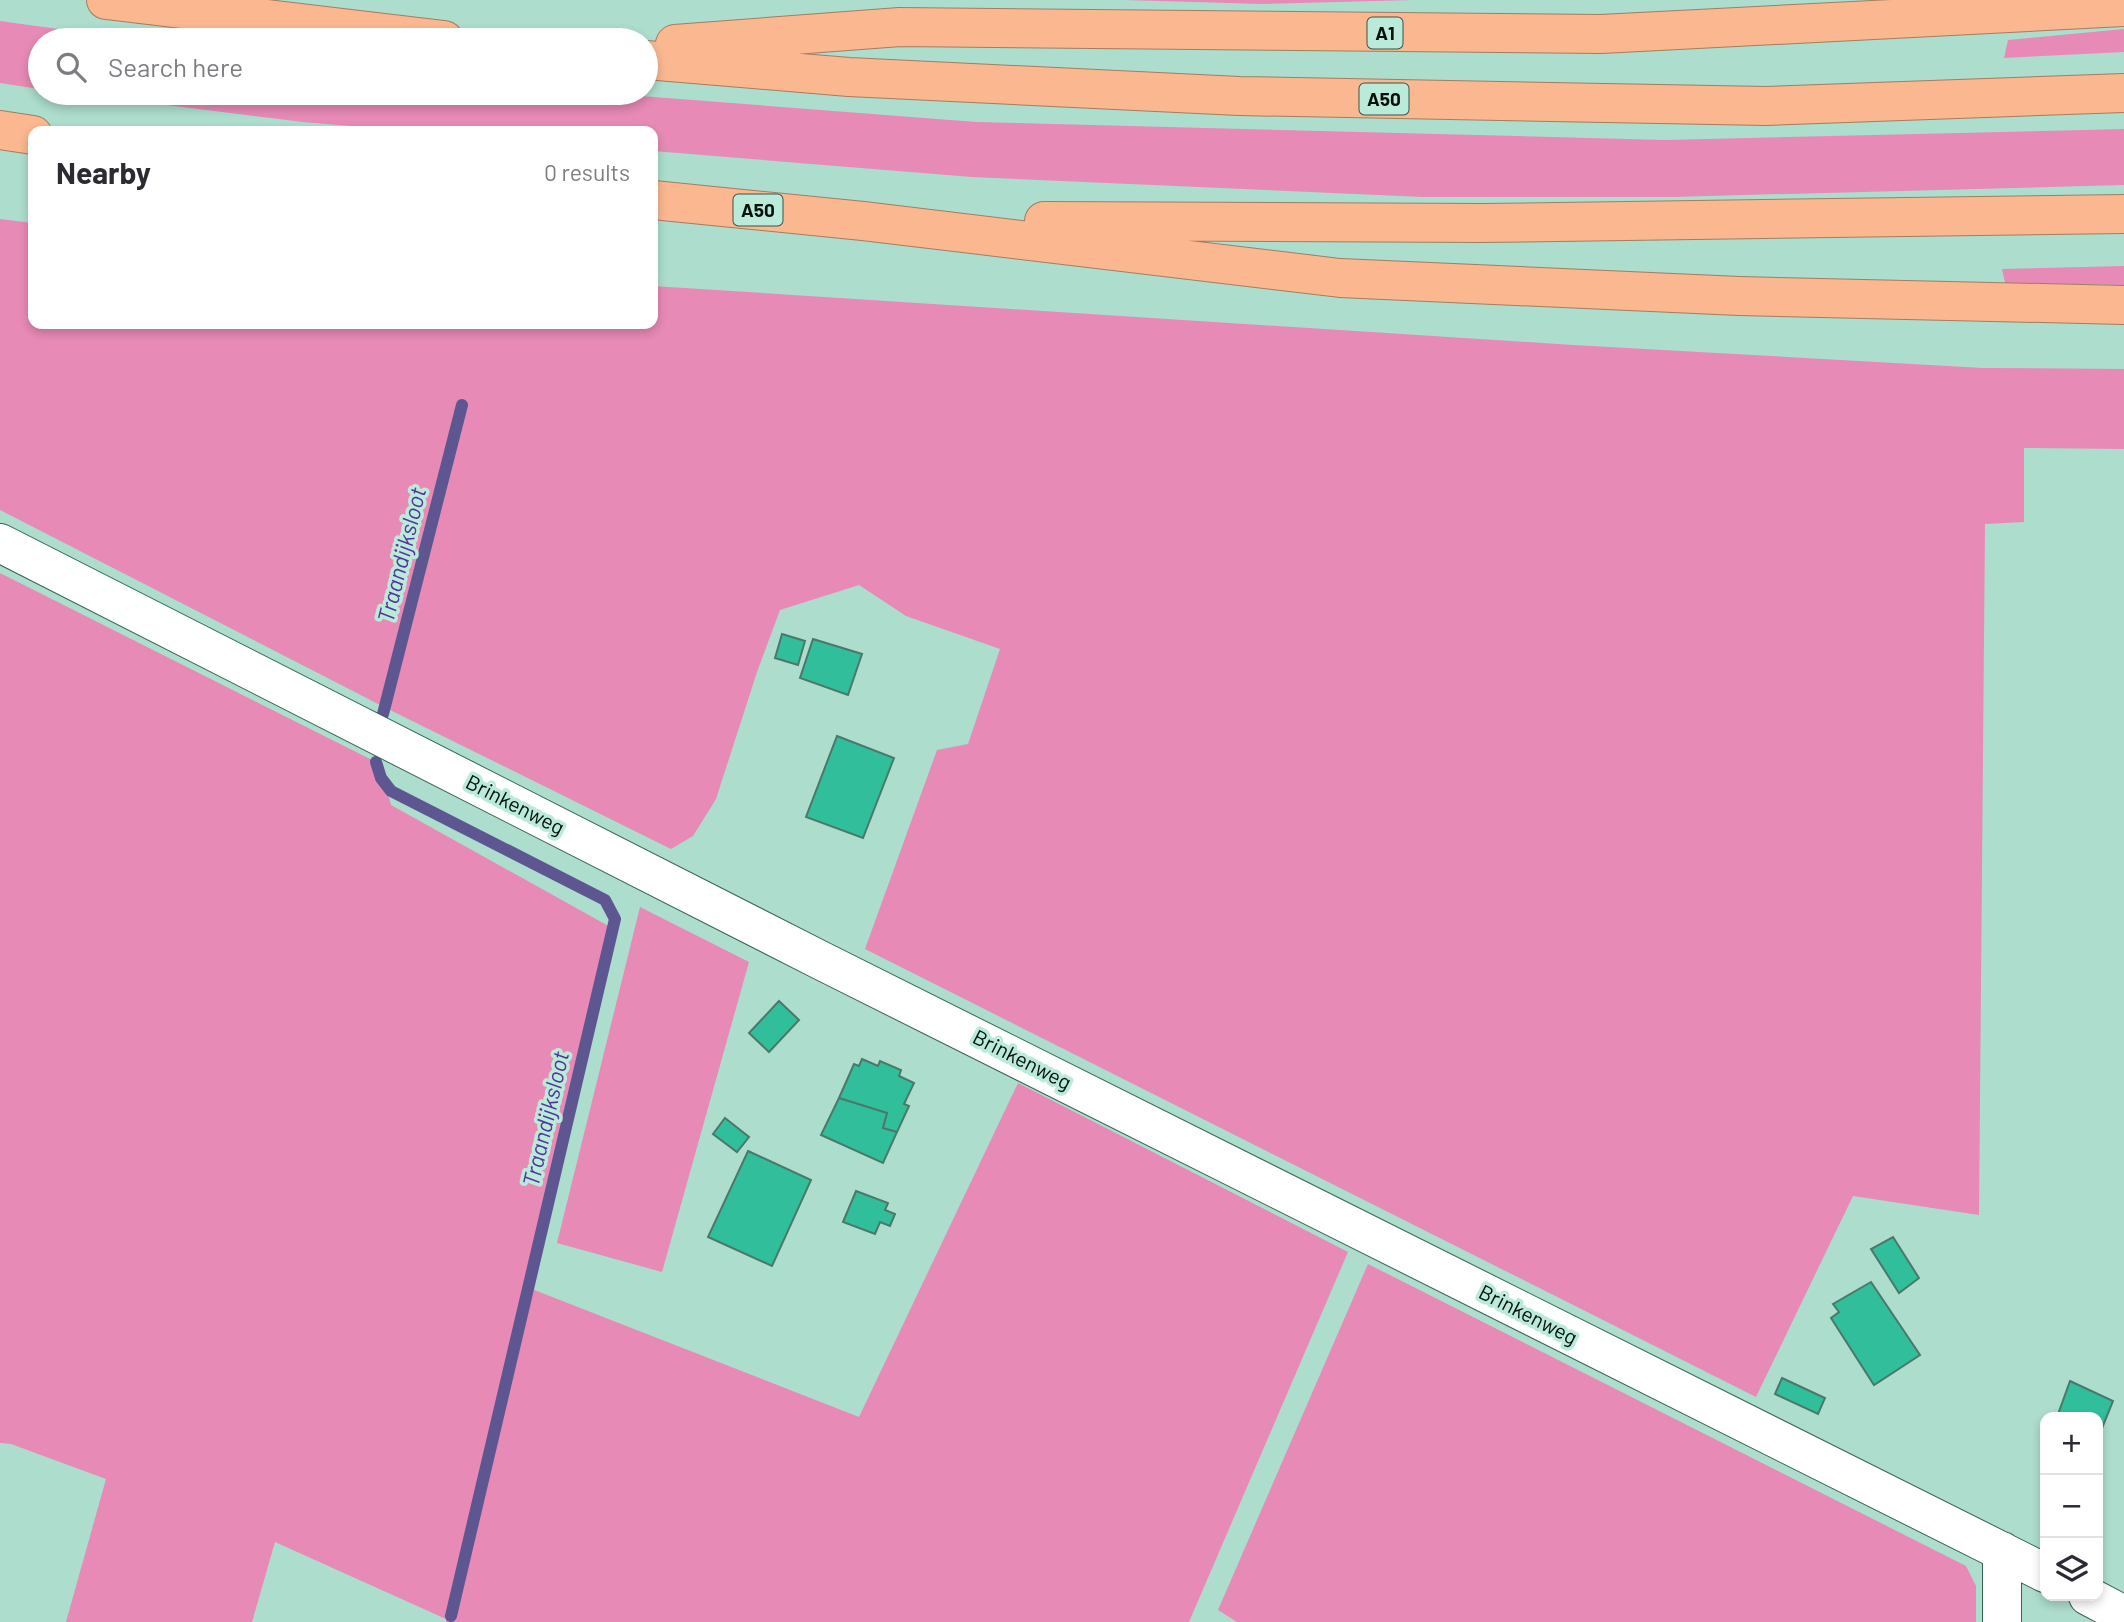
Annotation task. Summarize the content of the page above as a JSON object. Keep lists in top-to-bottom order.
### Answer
{
  "streets": {
    "highway": ["A1", "A50"],
    "street": ["Brinkenweg"]
  },
  "water": ["Traandijksloot"],
  "page": {
    "search": "Search here",
    "heading": ["Nearby", "0 results"],
    "map_buttons": ["+", "−"]
  }
}
